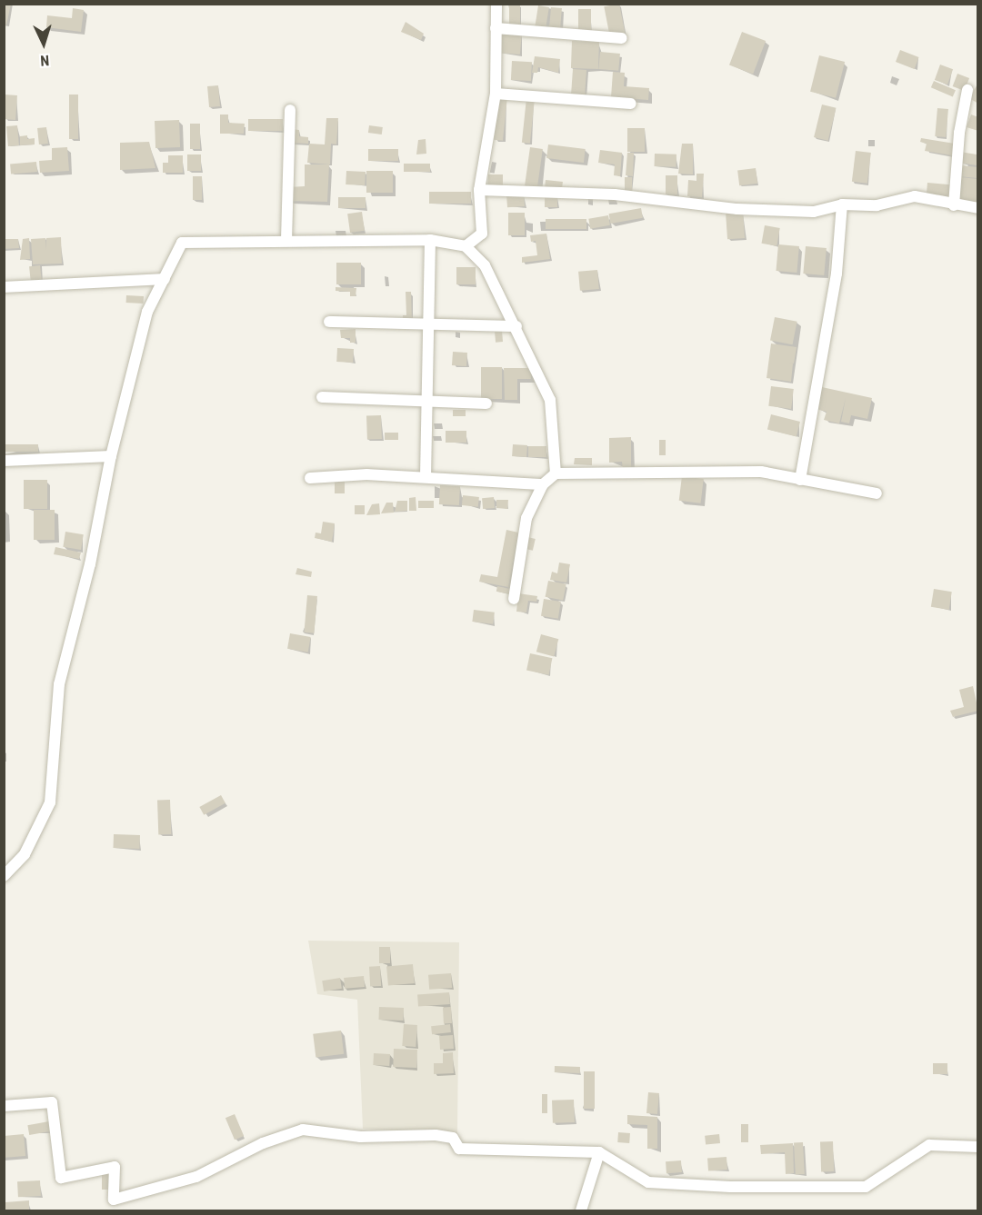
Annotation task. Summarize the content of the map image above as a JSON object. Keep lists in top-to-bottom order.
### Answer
{
  "north": "bottom"
}
